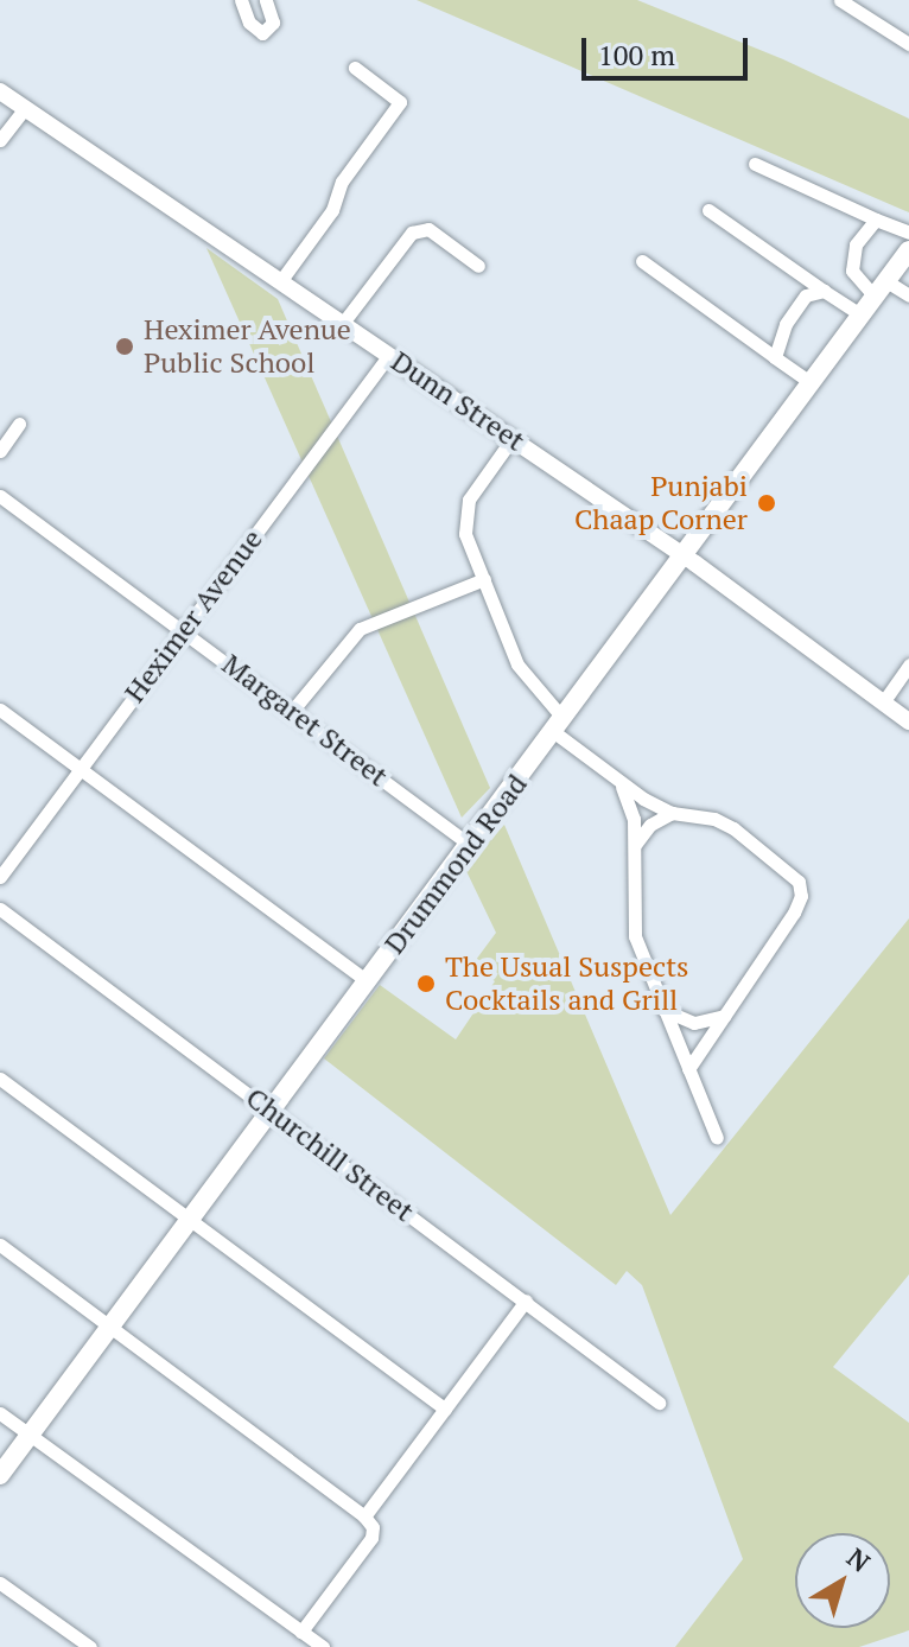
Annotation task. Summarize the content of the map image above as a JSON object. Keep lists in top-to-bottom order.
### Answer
{
  "streets": {
    "main road": ["Drummond Road"],
    "street": [
      "Dunn Street",
      "Heximer Avenue",
      "Margaret Street",
      "Churchill Street"
    ]
  },
  "crossings": [
    ["Dunn Street", "Heximer Avenue"],
    ["Dunn Street", "Drummond Road"],
    ["Heximer Avenue", "Margaret Street"],
    ["Margaret Street", "Drummond Road"],
    ["Drummond Road", "Churchill Street"]
  ],
  "places": ["Heximer Avenue Public School", "Punjabi Chaap Corner", "The Usual Suspects Cocktails and Grill"],
  "scale_bar": "100 m",
  "north": "top right"
}
